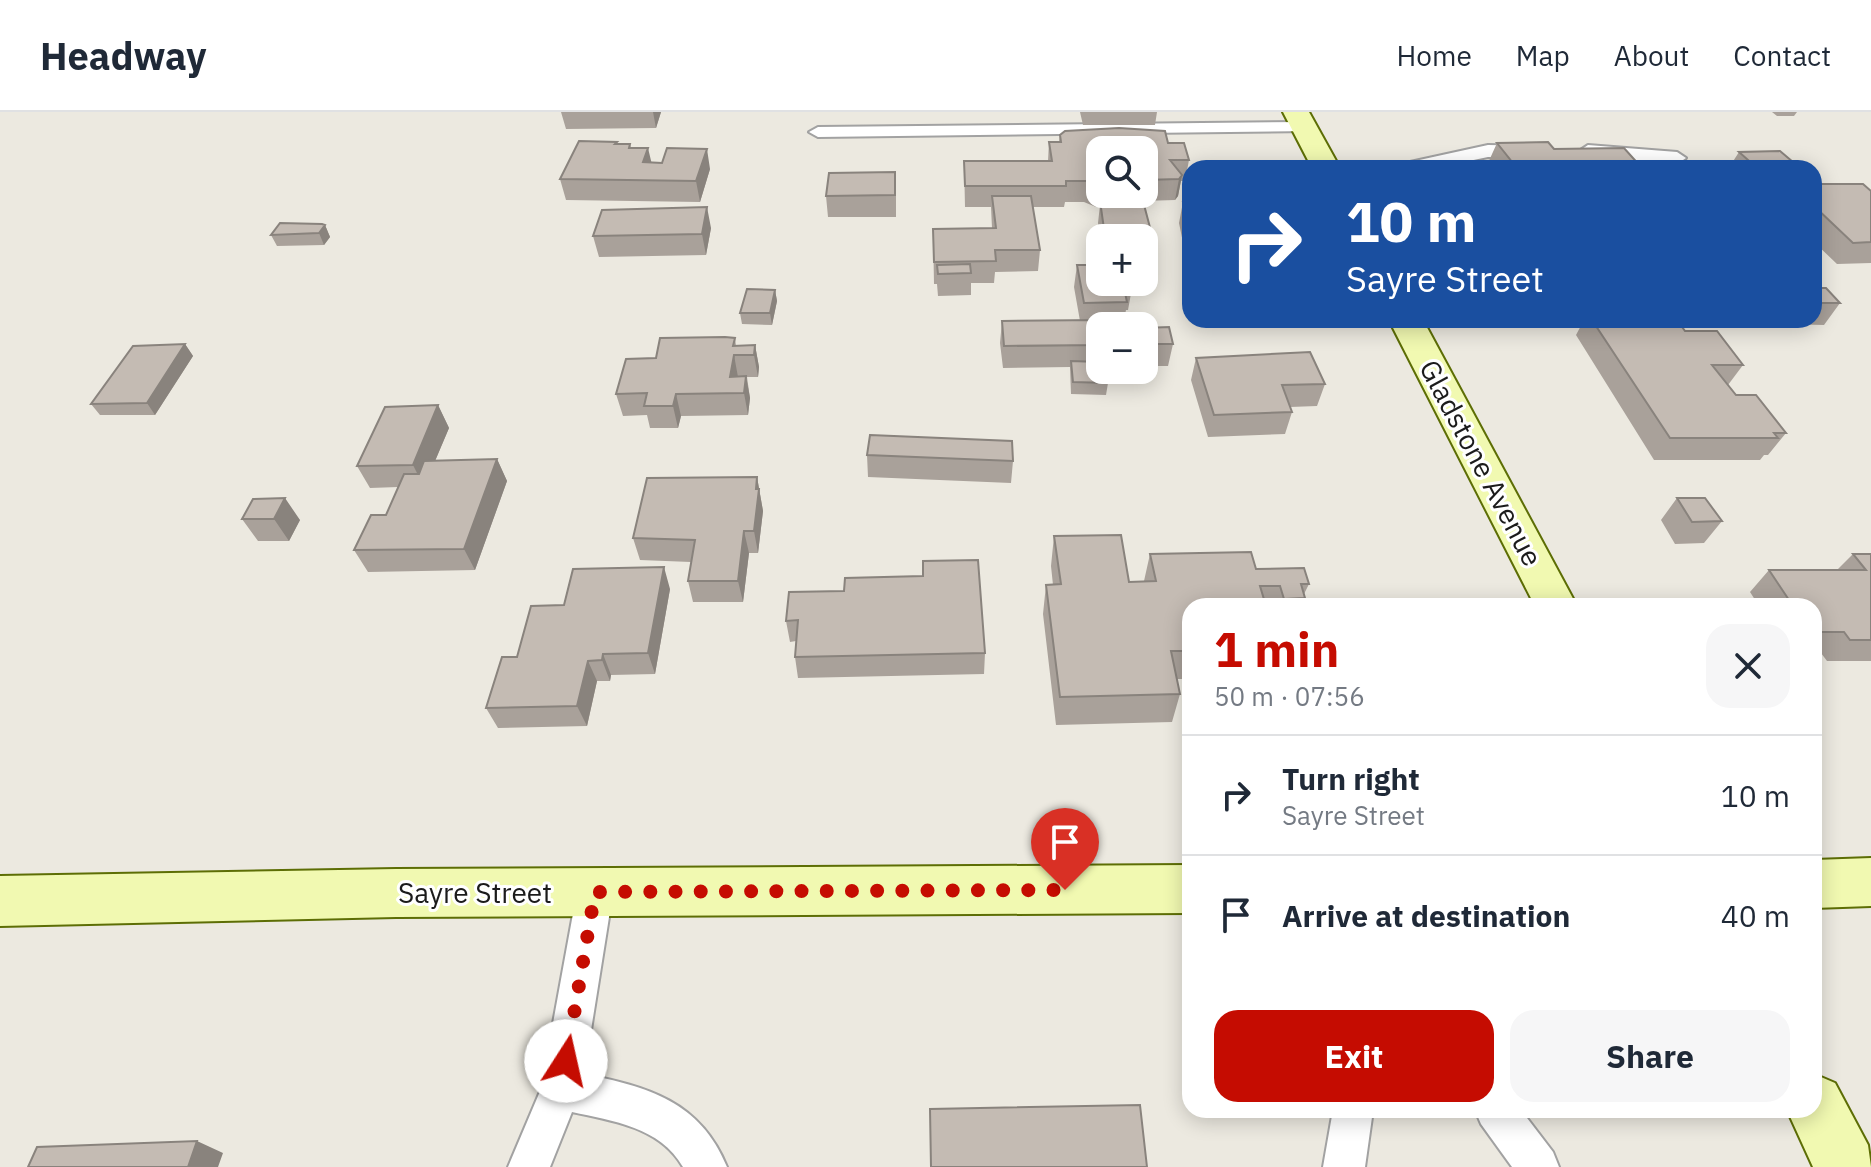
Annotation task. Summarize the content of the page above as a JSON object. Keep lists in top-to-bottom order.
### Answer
{
  "streets": {
    "street": ["Gladstone Avenue", "Sayre Street"]
  },
  "page": {
    "header": "Headway",
    "nav": [
      "Home",
      "Map",
      "About",
      "Contact"
    ],
    "map_buttons": ["+", "−"],
    "turn": ["10 m", "Sayre Street"],
    "heading": ["1 min", "50 m · 07:56"],
    "list": [
      {
        "name": "Turn right",
        "note": "Sayre Street",
        "value": "10 m"
      },
      {
        "name": "Arrive at destination",
        "value": "40 m"
      }
    ],
    "buttons": ["Exit", "Share"]
  }
}
